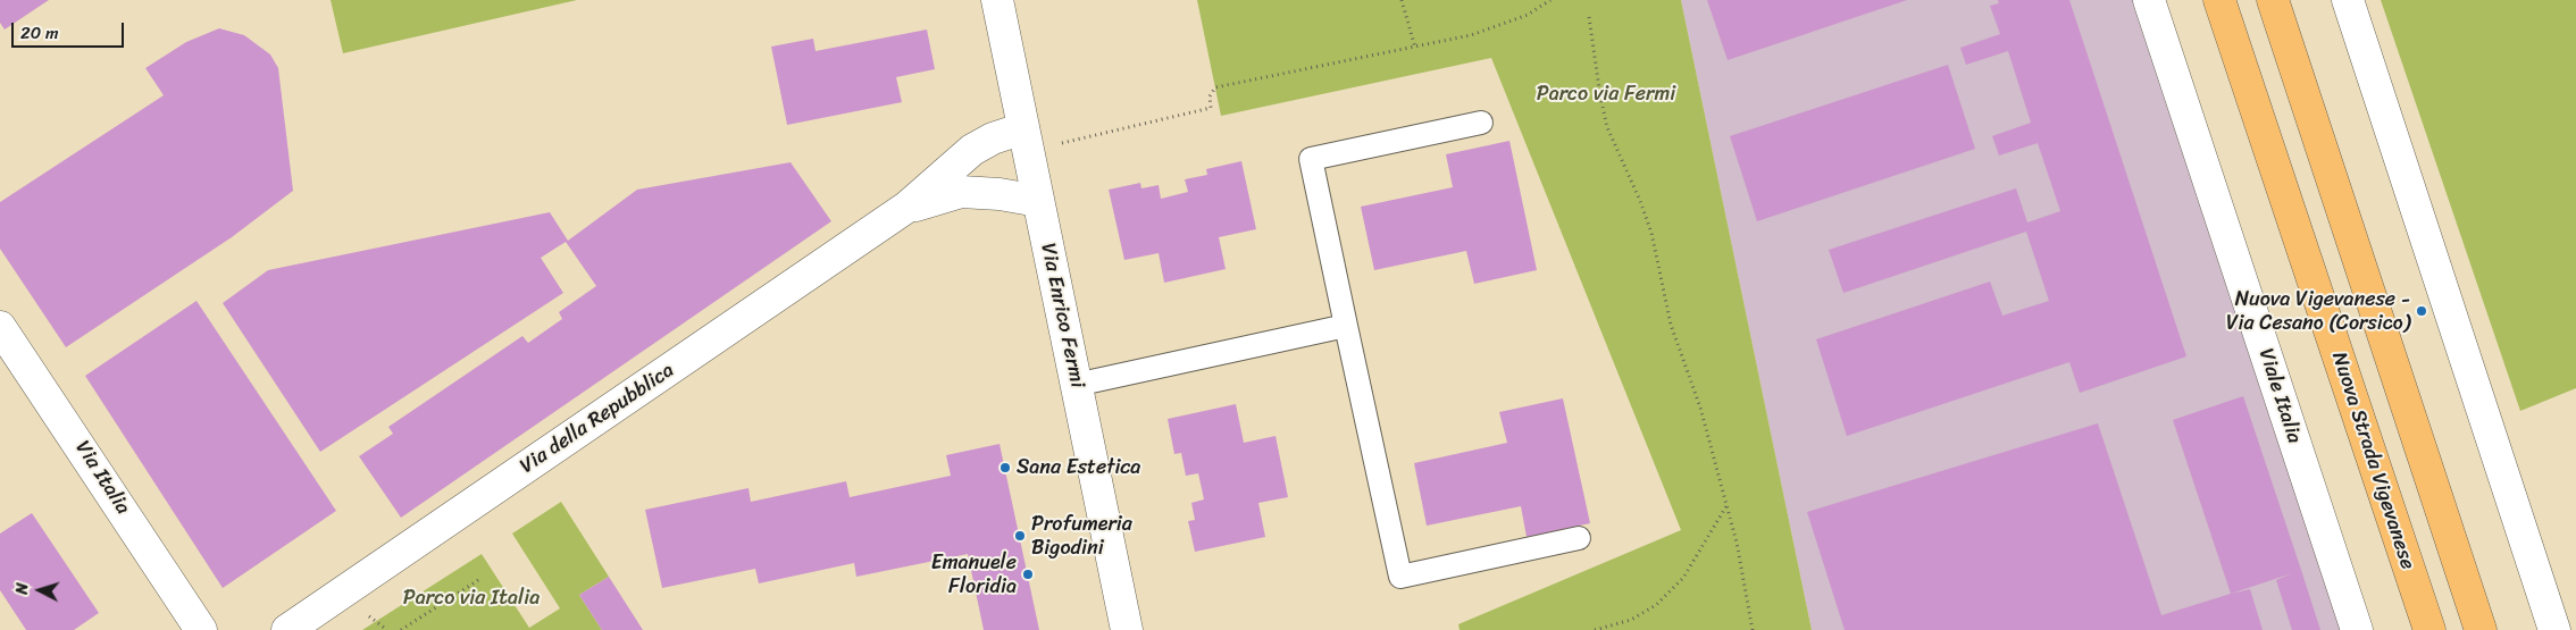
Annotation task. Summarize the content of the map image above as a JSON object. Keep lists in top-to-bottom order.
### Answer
{
  "streets": {
    "main road": ["Nuova Strada Vigevanese"],
    "street": [
      "Via Enrico Fermi",
      "Viale Italia",
      "Via della Repubblica",
      "Via Italia"
    ]
  },
  "crossings": [
    ["Via Enrico Fermi", "Via della Repubblica"]
  ],
  "parks": ["Parco via Fermi", "Parco via Italia"],
  "places": [
    "Nuova Vigevanese - Via Cesano (Corsico)",
    "Sana Estetica",
    "Profumeria Bigodini",
    "Emanuele Floridia"
  ],
  "scale_bar": "20 m",
  "north": "left"
}
